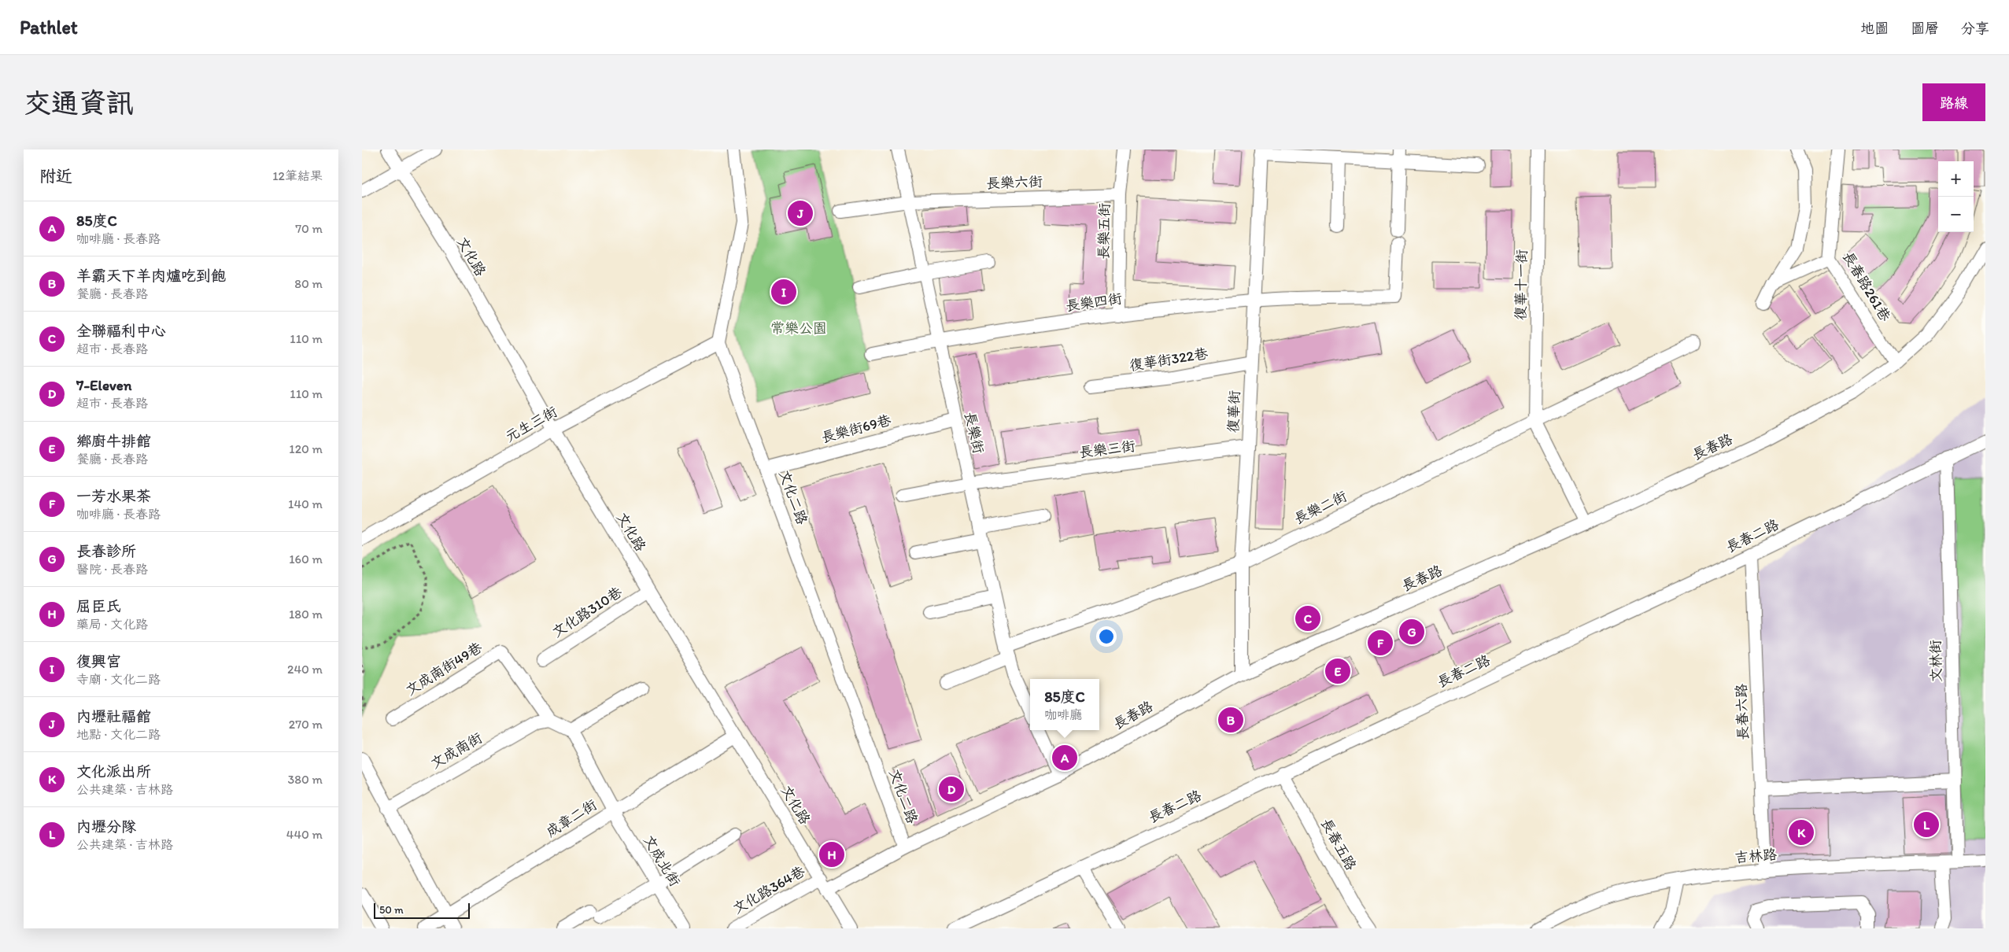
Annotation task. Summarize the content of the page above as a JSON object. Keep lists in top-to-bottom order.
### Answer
{
  "streets": {
    "street": [
      "長樂六街",
      "長樂五街",
      "文化路",
      "復華十一街",
      "長春路261巷",
      "長樂四街",
      "復華街322巷",
      "復華街",
      "元生三街",
      "長樂街69巷",
      "長樂街",
      "長春路",
      "長樂三街",
      "文化二路",
      "長樂二街",
      "長春二路",
      "文化路310巷",
      "文林街",
      "文成南街49巷",
      "長春六路",
      "文成南街",
      "成章二街",
      "長春五路",
      "吉林路",
      "文成北街",
      "文化路364巷"
    ]
  },
  "crossings": [
    ["長樂六街", "長樂五街"],
    ["長樂六街", "長樂街"],
    ["長樂五街", "長樂四街"],
    ["文化路", "元生三街"],
    ["文化路", "長春路"],
    ["文化路", "文化路310巷"],
    ["文化路", "成章二街"],
    ["文化路", "文化路364巷"],
    ["復華十一街", "長樂二街"],
    ["長春路261巷", "長春路"],
    ["長樂四街", "復華街"],
    ["長樂四街", "長樂街"],
    ["復華街322巷", "復華街"],
    ["復華街", "長春路"],
    ["復華街", "長樂三街"],
    ["復華街", "長樂二街"],
    ["元生三街", "文化二路"],
    ["長樂街69巷", "長樂街"],
    ["長樂街69巷", "文化二路"],
    ["長樂街", "長樂三街"],
    ["長樂街", "長樂二街"],
    ["長春路", "文化二路"],
    ["長春路", "文化路364巷"],
    ["長春二路", "文林街"],
    ["長春二路", "長春六路"],
    ["長春二路", "長春五路"],
    ["文林街", "吉林路"],
    ["文成南街49巷", "文成南街"],
    ["長春六路", "吉林路"],
    ["成章二街", "文成北街"]
  ],
  "parks": ["常樂公園"],
  "scale_bar": "50 m",
  "page": {
    "header": "Pathlet",
    "nav": ["地圖", "圖層", "分享"],
    "buttons": "路線",
    "title": "交通資訊",
    "heading": ["附近", "12筆結果"],
    "map_buttons": ["+", "−"],
    "pins": [
      "J",
      "I",
      "C",
      "G",
      "F",
      "E",
      "B",
      "A",
      "D",
      "L",
      "K",
      "H"
    ],
    "list": [
      {
        "mark": "A",
        "name": "85度C",
        "note": "咖啡廳 · 長春路",
        "value": "70 m"
      },
      {
        "mark": "B",
        "name": "羊霸天下羊肉爐吃到飽",
        "note": "餐廳 · 長春路",
        "value": "80 m"
      },
      {
        "mark": "C",
        "name": "全聯福利中心",
        "note": "超市 · 長春路",
        "value": "110 m"
      },
      {
        "mark": "D",
        "name": "7-Eleven",
        "note": "超市 · 長春路",
        "value": "110 m"
      },
      {
        "mark": "E",
        "name": "鄉廚牛排館",
        "note": "餐廳 · 長春路",
        "value": "120 m"
      },
      {
        "mark": "F",
        "name": "一芳水果茶",
        "note": "咖啡廳 · 長春路",
        "value": "140 m"
      },
      {
        "mark": "G",
        "name": "長春診所",
        "note": "醫院 · 長春路",
        "value": "160 m"
      },
      {
        "mark": "H",
        "name": "屈臣氏",
        "note": "藥局 · 文化路",
        "value": "180 m"
      },
      {
        "mark": "I",
        "name": "復興宮",
        "note": "寺廟 · 文化二路",
        "value": "240 m"
      },
      {
        "mark": "J",
        "name": "內壢社福館",
        "note": "地點 · 文化二路",
        "value": "270 m"
      },
      {
        "mark": "K",
        "name": "文化派出所",
        "note": "公共建築 · 吉林路",
        "value": "380 m"
      },
      {
        "mark": "L",
        "name": "內壢分隊",
        "note": "公共建築 · 吉林路",
        "value": "440 m"
      }
    ],
    "popup": ["85度C", "咖啡廳"],
    "scale": "50 m"
  }
}
